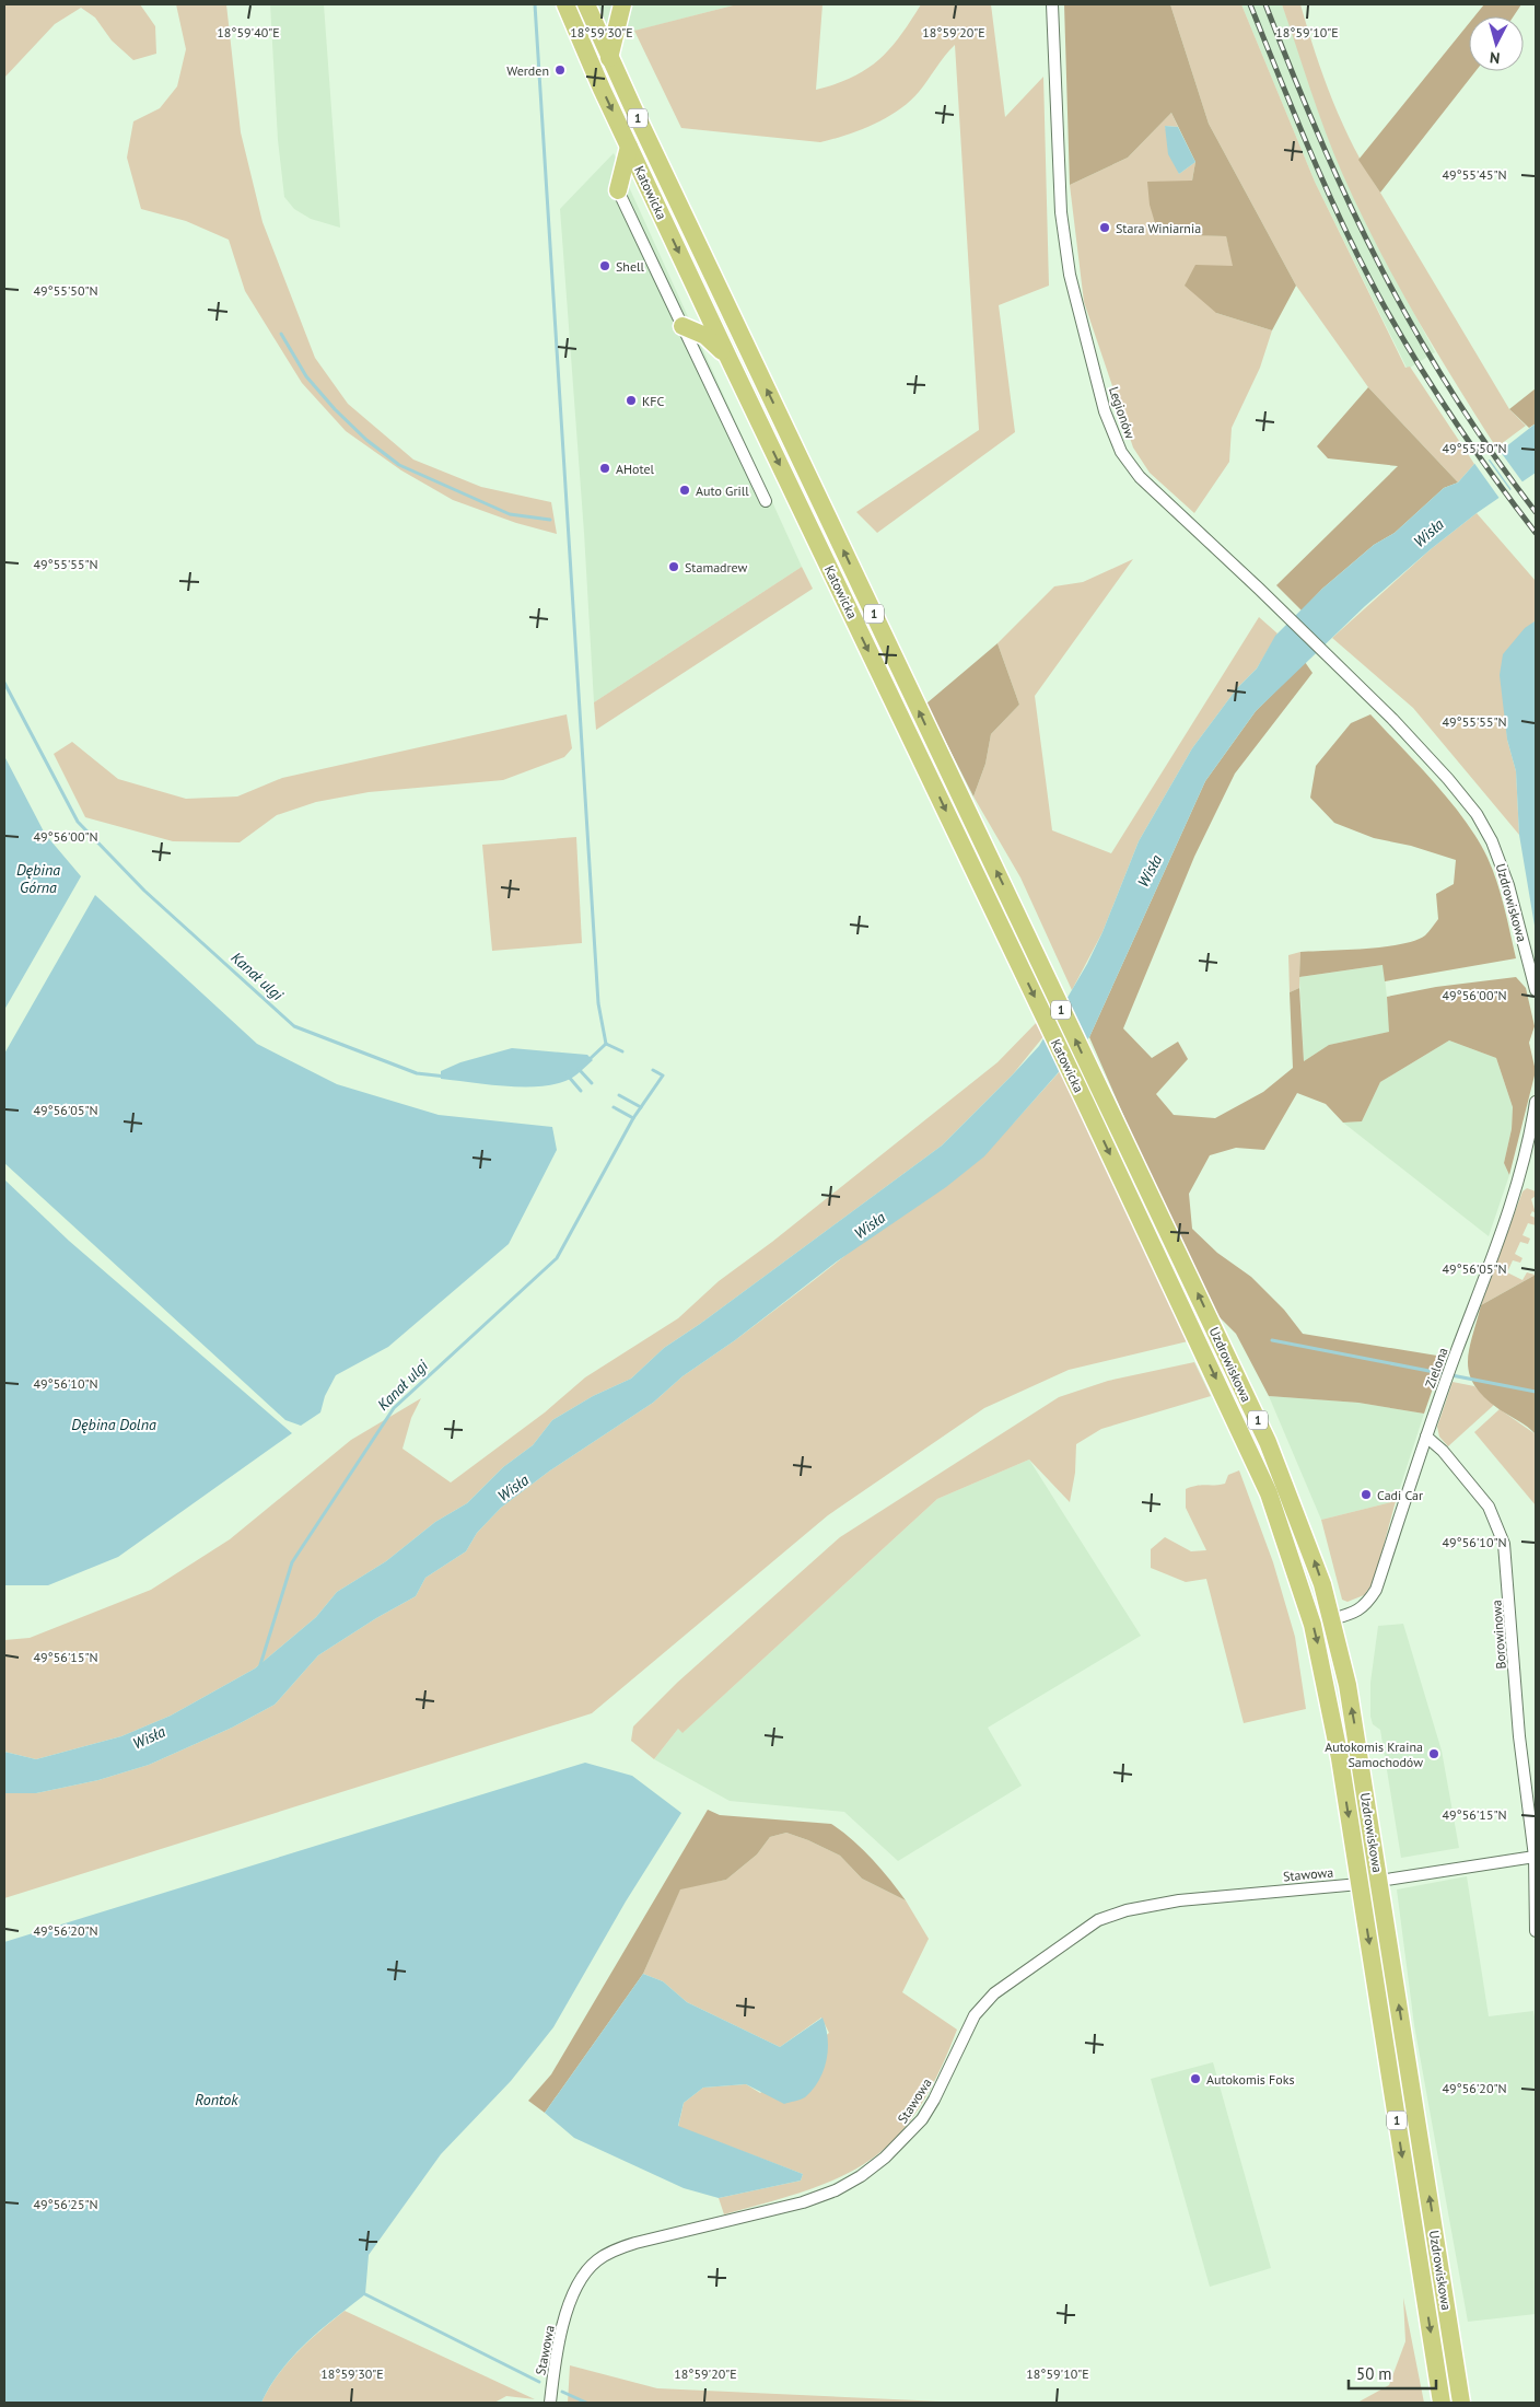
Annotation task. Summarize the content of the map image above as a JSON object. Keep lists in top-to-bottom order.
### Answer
{
  "streets": {
    "main road": ["1", "Katowicka", "Uzdrowiskowa"],
    "street": [
      "Legionów",
      "Zielona",
      "Borowinowa",
      "Stawowa"
    ]
  },
  "crossings": [
    ["Katowicka", "Uzdrowiskowa"],
    ["Legionów", "Uzdrowiskowa"],
    ["Uzdrowiskowa", "Zielona"],
    ["Uzdrowiskowa", "Stawowa"],
    ["Zielona", "Borowinowa"]
  ],
  "water": [
    "Wisła",
    "Dębina Górna",
    "Kanał ulgi",
    "Dębina Dolna",
    "Rontok"
  ],
  "places": [
    "Werden",
    "Stara Winiarnia",
    "Shell",
    "KFC",
    "AHotel",
    "Auto Grill",
    "Stamadrew",
    "Cadi Car",
    "Autokomis Kraina Samochodów",
    "Autokomis Foks"
  ],
  "scale_bar": "50 m",
  "north": "bottom",
  "coordinates": [
    "18°59'40\"E",
    "18°59'30\"E",
    "18°59'20\"E",
    "18°59'10\"E",
    "49°55'45\"N",
    "49°55'50\"N",
    "49°55'55\"N",
    "49°56'00\"N",
    "49°56'05\"N",
    "49°56'10\"N",
    "49°56'15\"N",
    "49°56'20\"N",
    "49°56'25\"N"
  ]
}
